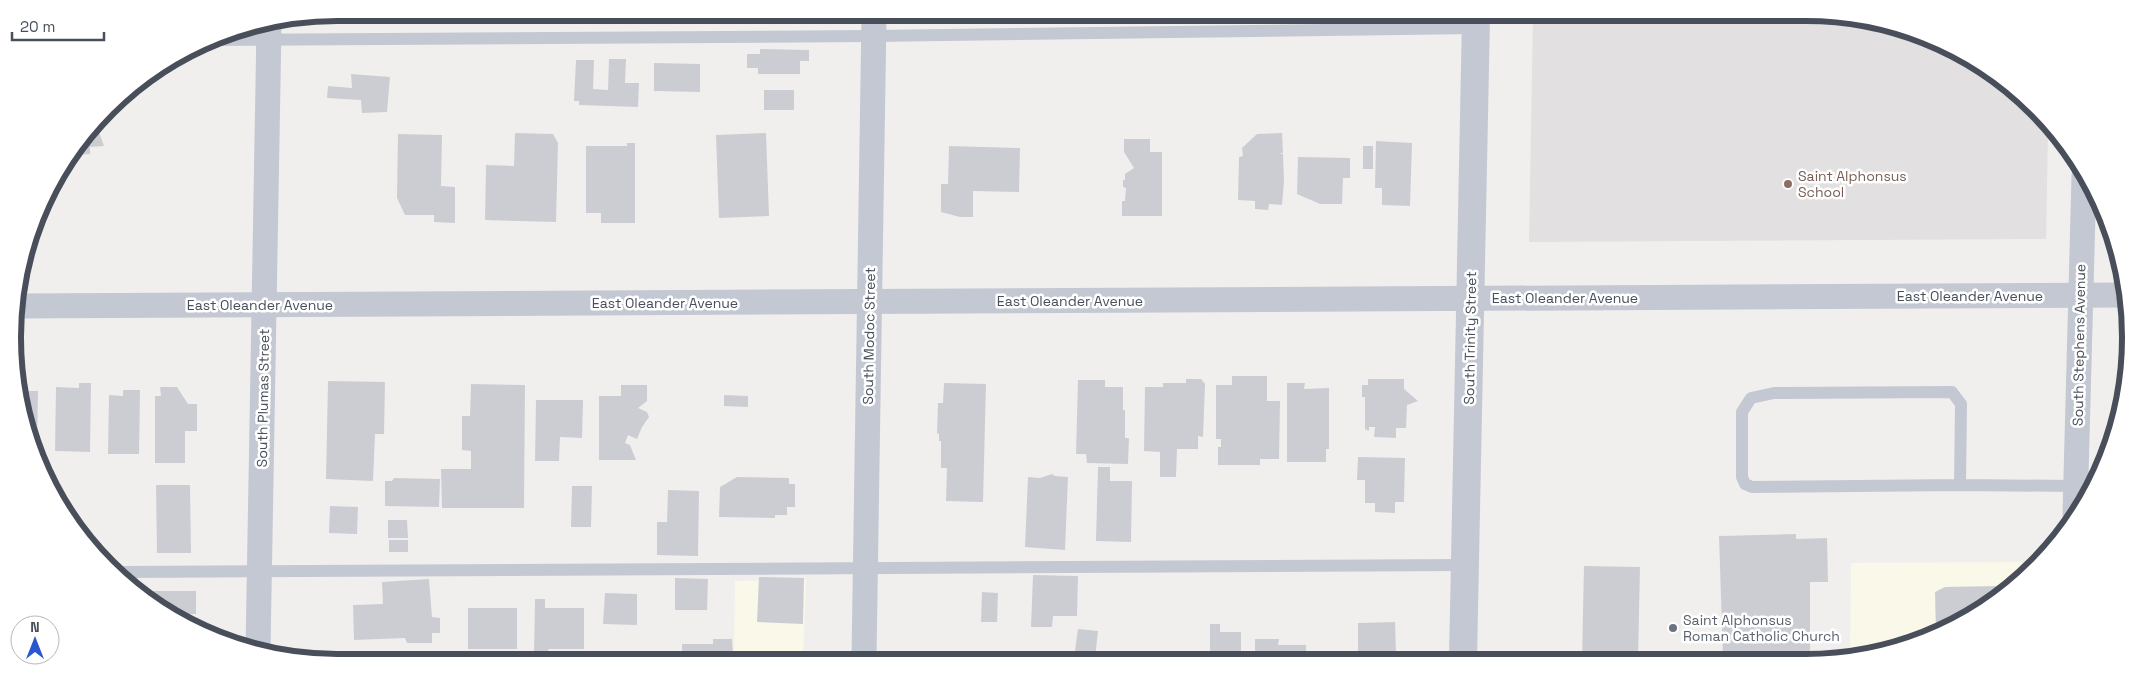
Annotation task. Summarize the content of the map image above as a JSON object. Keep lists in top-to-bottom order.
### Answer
{
  "streets": {
    "street": [
      "East Oleander Avenue",
      "South Modoc Street",
      "South Trinity Street",
      "South Stephens Avenue",
      "South Plumas Street"
    ]
  },
  "crossings": [
    ["East Oleander Avenue", "South Modoc Street"],
    ["East Oleander Avenue", "South Trinity Street"],
    ["East Oleander Avenue", "South Stephens Avenue"],
    ["East Oleander Avenue", "South Plumas Street"]
  ],
  "places": ["Saint Alphonsus School", "Saint Alphonsus Roman Catholic Church"],
  "scale_bar": "20 m",
  "north": "top"
}
